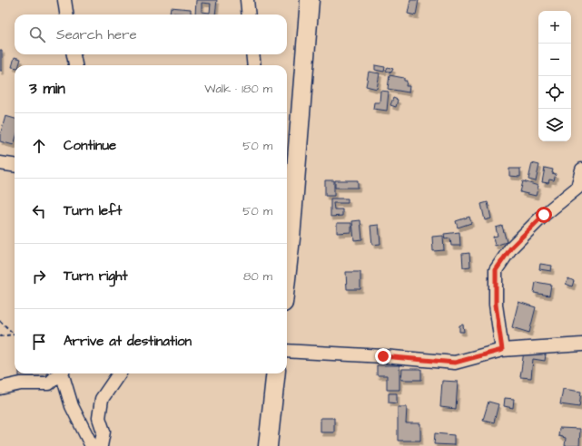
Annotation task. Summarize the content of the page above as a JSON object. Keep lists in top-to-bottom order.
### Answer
{
  "page": {
    "map_buttons": ["+", "−"],
    "search": "Search here",
    "heading": ["3 min", "Walk · 180 m"],
    "list": [
      ["Continue", "50 m"],
      ["Turn left", "50 m"],
      ["Turn right", "80 m"],
      "Arrive at destination"
    ]
  }
}
